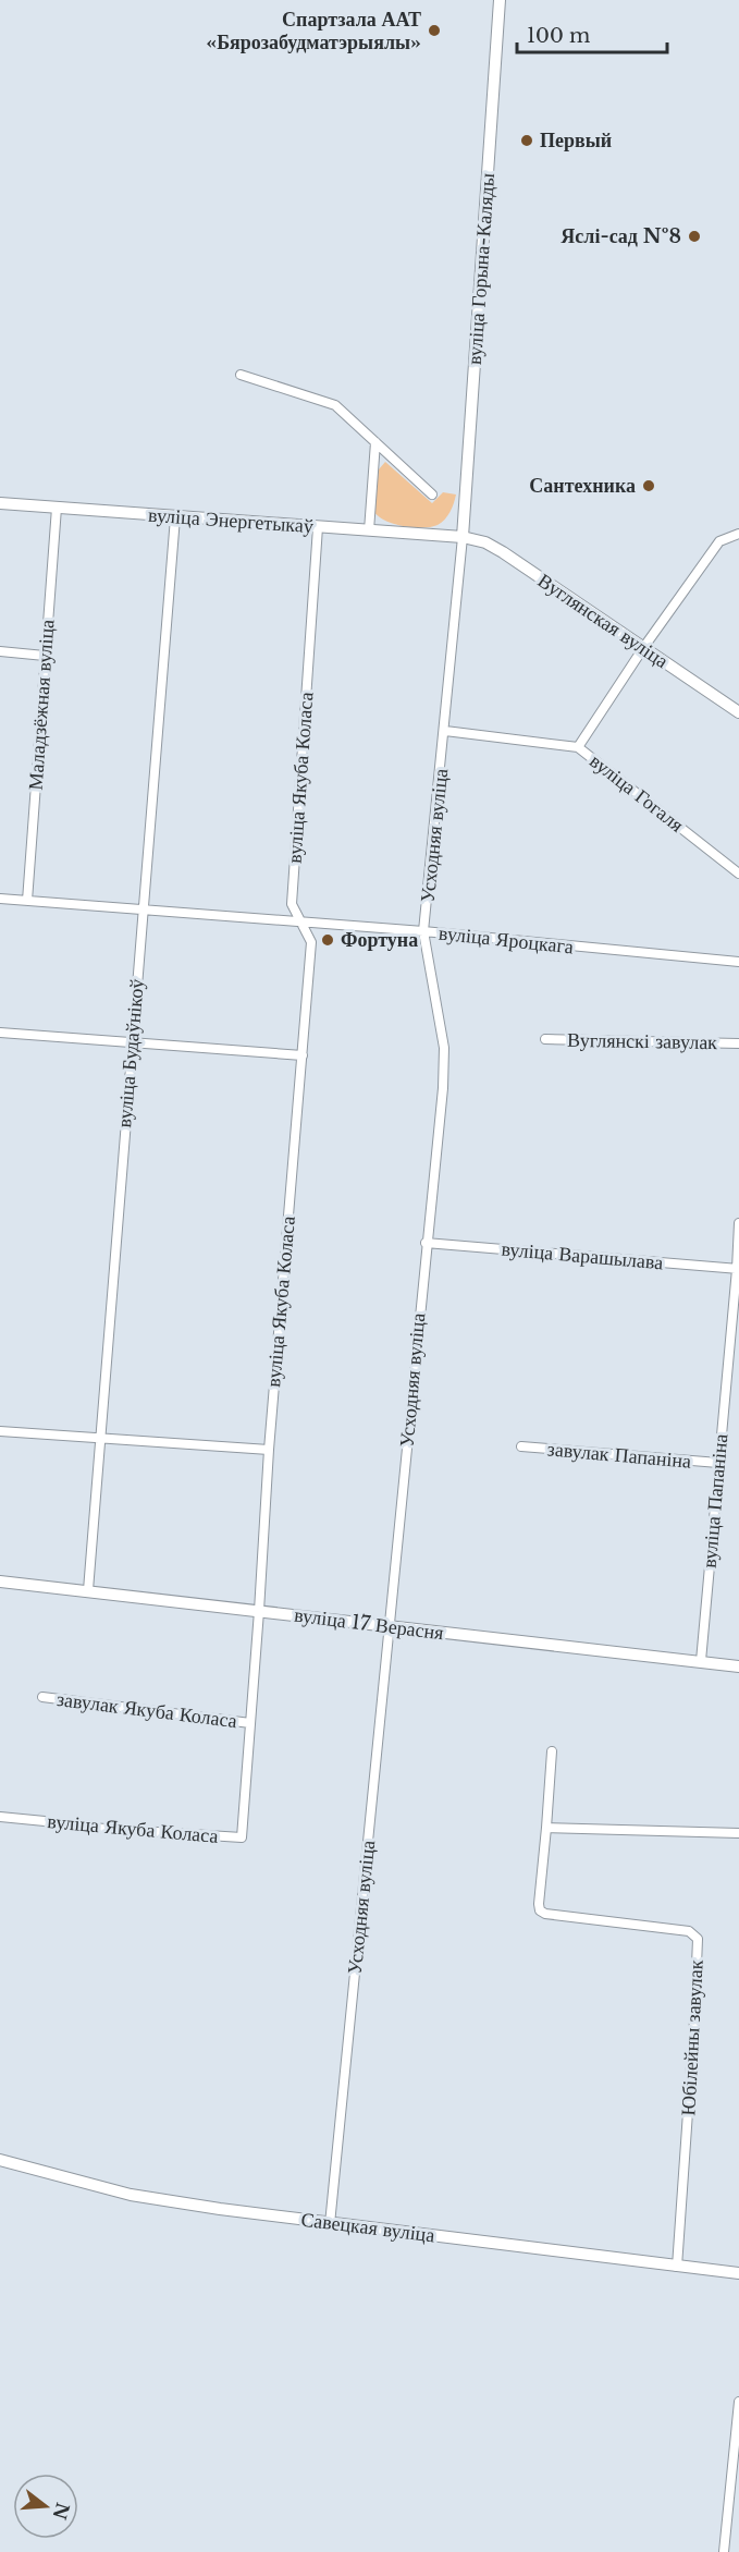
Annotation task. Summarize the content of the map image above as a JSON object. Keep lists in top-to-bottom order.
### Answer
{
  "streets": {
    "street": [
      "вуліца Горына-Каляды",
      "вуліца Энергетыкаў",
      "Вуглянская вуліца",
      "Маладзёжная вуліца",
      "вуліца Якуба Коласа",
      "вуліца Гогаля",
      "Усходняя вуліца",
      "вуліца Яроцкага",
      "Вуглянскі завулак",
      "вуліца Будаўнікоў",
      "вуліца Варашылава",
      "завулак Папаніна",
      "вуліца Папаніна",
      "вуліца 17 Верасня",
      "завулак Якуба Коласа",
      "Юбілейны завулак",
      "Савецкая вуліца"
    ]
  },
  "crossings": [
    ["вуліца Горына-Каляды", "вуліца Энергетыкаў"],
    ["вуліца Горына-Каляды", "Вуглянская вуліца"],
    ["вуліца Горына-Каляды", "Усходняя вуліца"],
    ["вуліца Энергетыкаў", "Вуглянская вуліца"],
    ["вуліца Энергетыкаў", "Маладзёжная вуліца"],
    ["вуліца Энергетыкаў", "вуліца Якуба Коласа"],
    ["вуліца Энергетыкаў", "Усходняя вуліца"],
    ["вуліца Энергетыкаў", "вуліца Будаўнікоў"],
    ["Вуглянская вуліца", "Усходняя вуліца"],
    ["Маладзёжная вуліца", "вуліца Яроцкага"],
    ["вуліца Якуба Коласа", "вуліца Яроцкага"],
    ["вуліца Якуба Коласа", "вуліца 17 Верасня"],
    ["вуліца Якуба Коласа", "завулак Якуба Коласа"],
    ["вуліца Гогаля", "Усходняя вуліца"],
    ["Усходняя вуліца", "вуліца Яроцкага"],
    ["Усходняя вуліца", "вуліца Варашылава"],
    ["Усходняя вуліца", "вуліца 17 Верасня"],
    ["Усходняя вуліца", "Савецкая вуліца"],
    ["вуліца Яроцкага", "вуліца Будаўнікоў"],
    ["вуліца Будаўнікоў", "вуліца 17 Верасня"],
    ["вуліца Варашылава", "вуліца Папаніна"],
    ["завулак Папаніна", "вуліца Папаніна"],
    ["вуліца Папаніна", "вуліца 17 Верасня"],
    ["Юбілейны завулак", "Савецкая вуліца"]
  ],
  "places": [
    "Спартзала ААТ «Бярозабудматэрыялы»",
    "Первый",
    "Яслі-сад №8",
    "Сантехника",
    "Фортуна"
  ],
  "scale_bar": "100 m",
  "north": "right"
}
